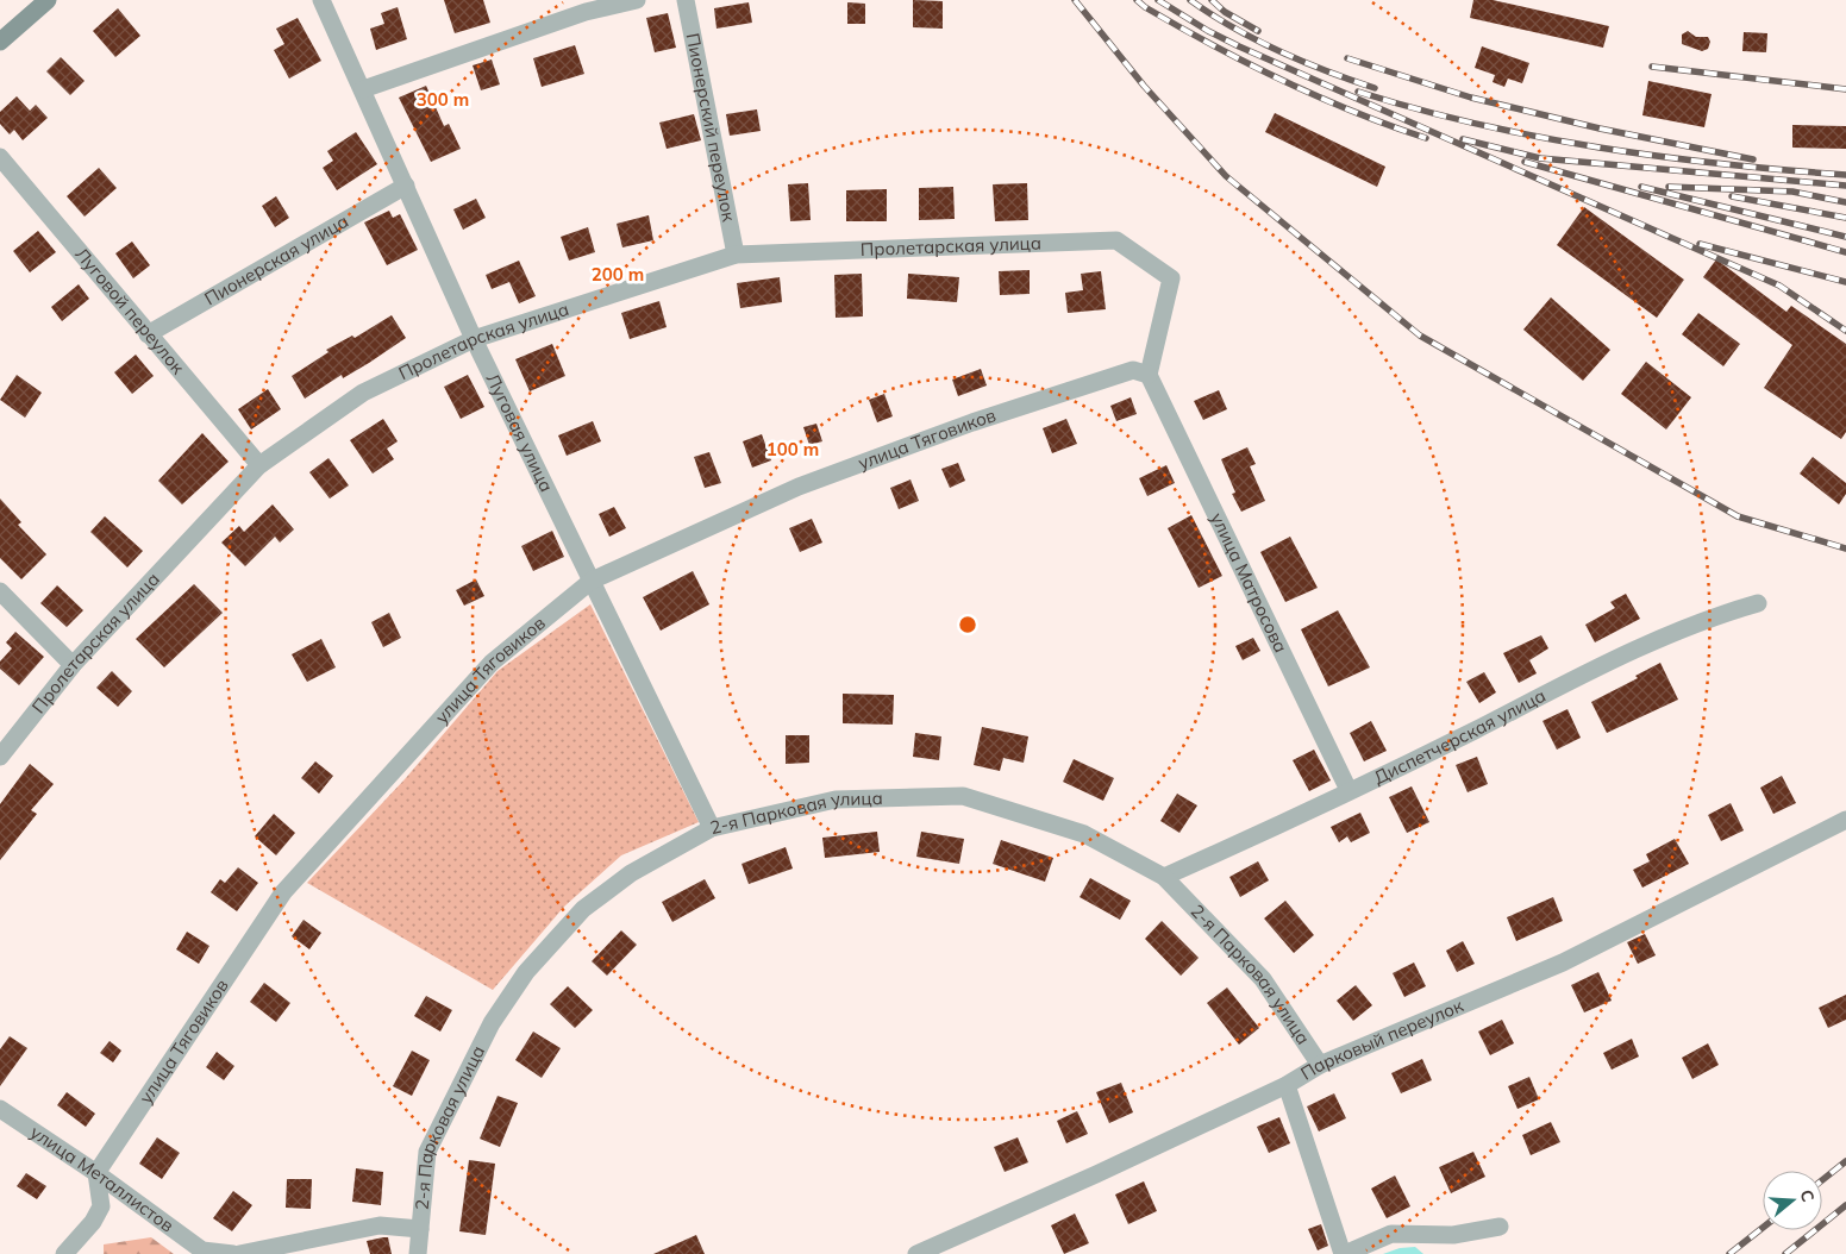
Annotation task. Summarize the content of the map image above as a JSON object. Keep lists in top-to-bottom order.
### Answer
{
  "streets": {
    "street": [
      "Пионерский переулок",
      "Пролетарская улица",
      "Пионерская улица",
      "Луговой переулок",
      "Луговая улица",
      "улица Тяговиков",
      "улица Матросова",
      "Диспетчерская улица",
      "2-я Парковая улица",
      "Парковый переулок",
      "улица Металлистов"
    ]
  },
  "crossings": [
    ["Пионерский переулок", "Пролетарская улица"],
    ["Пролетарская улица", "Луговой переулок"],
    ["Пролетарская улица", "Луговая улица"],
    ["Пролетарская улица", "улица Тяговиков"],
    ["Пролетарская улица", "улица Матросова"],
    ["Пионерская улица", "Луговой переулок"],
    ["Пионерская улица", "Луговая улица"],
    ["Луговая улица", "улица Тяговиков"],
    ["Луговая улица", "2-я Парковая улица"],
    ["улица Тяговиков", "улица Матросова"],
    ["улица Тяговиков", "улица Металлистов"],
    ["улица Матросова", "Диспетчерская улица"],
    ["Диспетчерская улица", "2-я Парковая улица"],
    ["2-я Парковая улица", "Парковый переулок"]
  ],
  "north": "right",
  "rings": ["300 m", "200 m", "100 m"]
}
